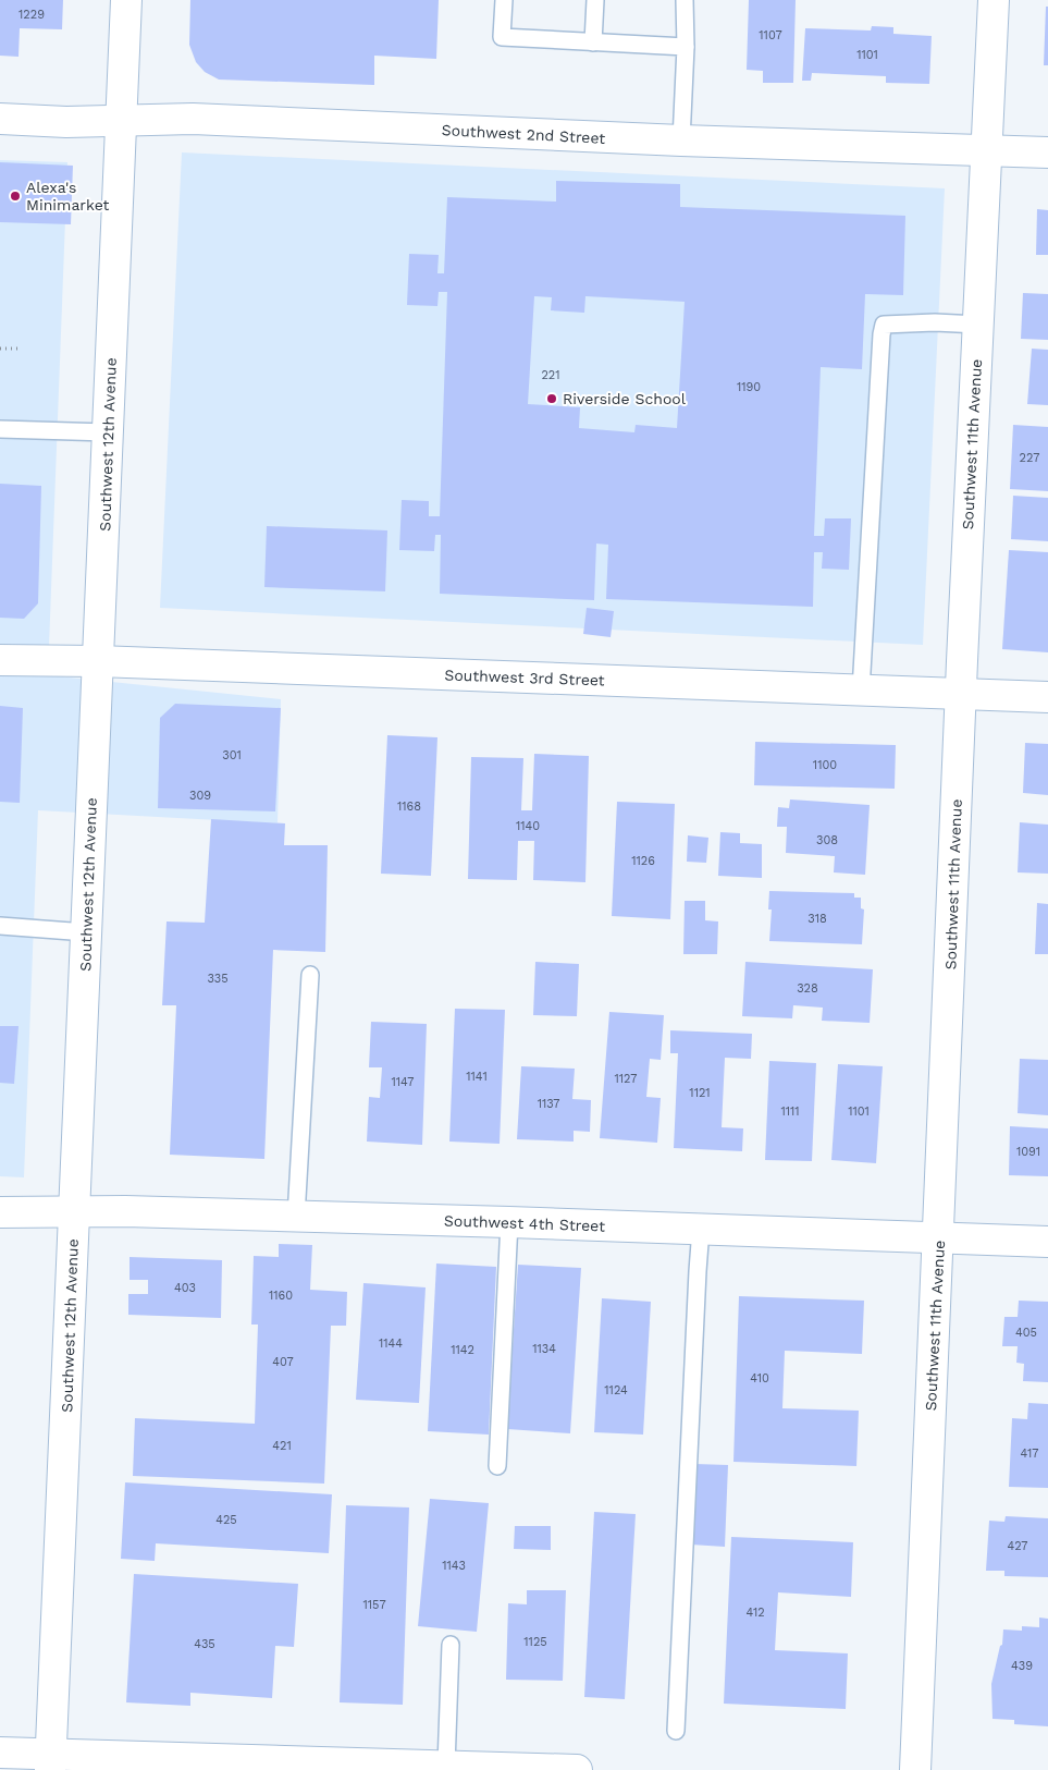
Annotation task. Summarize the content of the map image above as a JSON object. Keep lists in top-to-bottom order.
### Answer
{
  "streets": {
    "street": [
      "Southwest 2nd Street",
      "Southwest 12th Avenue",
      "Southwest 11th Avenue",
      "Southwest 3rd Street",
      "Southwest 4th Street"
    ]
  },
  "crossings": [
    ["Southwest 2nd Street", "Southwest 12th Avenue"],
    ["Southwest 2nd Street", "Southwest 11th Avenue"],
    ["Southwest 12th Avenue", "Southwest 3rd Street"],
    ["Southwest 12th Avenue", "Southwest 4th Street"],
    ["Southwest 11th Avenue", "Southwest 3rd Street"],
    ["Southwest 11th Avenue", "Southwest 4th Street"]
  ],
  "places": ["Alexa's Minimarket", "Riverside School"],
  "house_numbers": [
    "1229",
    "1107",
    "1101",
    "221",
    "1190",
    "227",
    "301",
    "1100",
    "309",
    "1168",
    "1140",
    "308",
    "1126",
    "318",
    "335",
    "328",
    "1141",
    "1127",
    "1147",
    "1121",
    "1137",
    "1111",
    "1101",
    "1091",
    "403",
    "1160",
    "405",
    "1144",
    "1134",
    "1142",
    "407",
    "410",
    "1124",
    "421",
    "417",
    "425",
    "427",
    "1143",
    "1157",
    "412",
    "1125",
    "435",
    "439"
  ]
}
